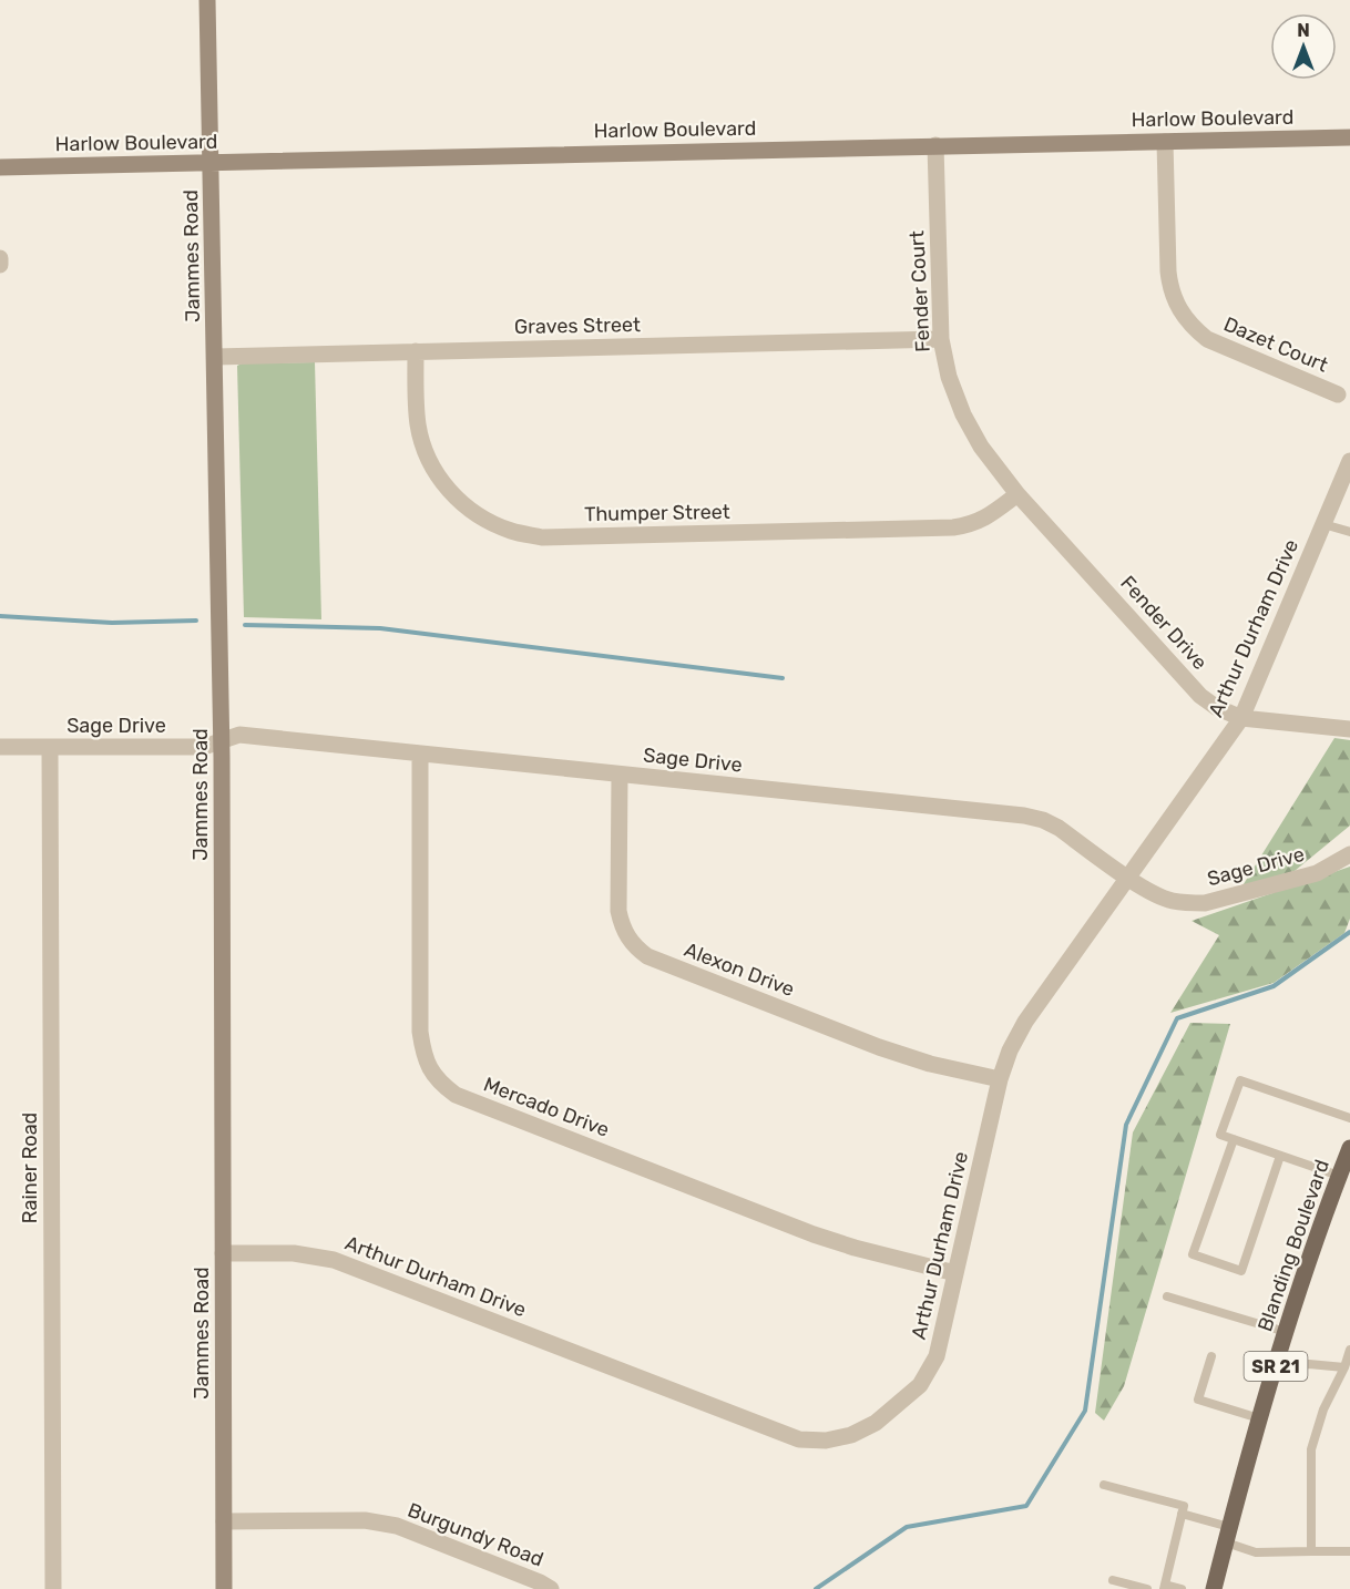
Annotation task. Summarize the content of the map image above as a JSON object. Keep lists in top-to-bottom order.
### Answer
{
  "streets": {
    "main road": ["Blanding Boulevard", "SR 21"],
    "street": [
      "Harlow Boulevard",
      "Jammes Road",
      "Fender Court",
      "Graves Street",
      "Dazet Court",
      "Thumper Street",
      "Fender Drive",
      "Arthur Durham Drive",
      "Sage Drive",
      "Alexon Drive",
      "Mercado Drive",
      "Rainer Road",
      "Burgundy Road"
    ]
  },
  "crossings": [
    ["Harlow Boulevard", "Jammes Road"],
    ["Harlow Boulevard", "Fender Court"],
    ["Harlow Boulevard", "Dazet Court"],
    ["Jammes Road", "Graves Street"],
    ["Jammes Road", "Arthur Durham Drive"],
    ["Jammes Road", "Sage Drive"],
    ["Jammes Road", "Burgundy Road"],
    ["Fender Court", "Graves Street"],
    ["Fender Court", "Thumper Street"],
    ["Fender Court", "Fender Drive"],
    ["Graves Street", "Thumper Street"],
    ["Thumper Street", "Fender Drive"],
    ["Fender Drive", "Arthur Durham Drive"],
    ["Arthur Durham Drive", "Sage Drive"],
    ["Arthur Durham Drive", "Alexon Drive"],
    ["Arthur Durham Drive", "Mercado Drive"],
    ["Sage Drive", "Alexon Drive"],
    ["Sage Drive", "Mercado Drive"],
    ["Sage Drive", "Rainer Road"]
  ],
  "north": "top"
}
